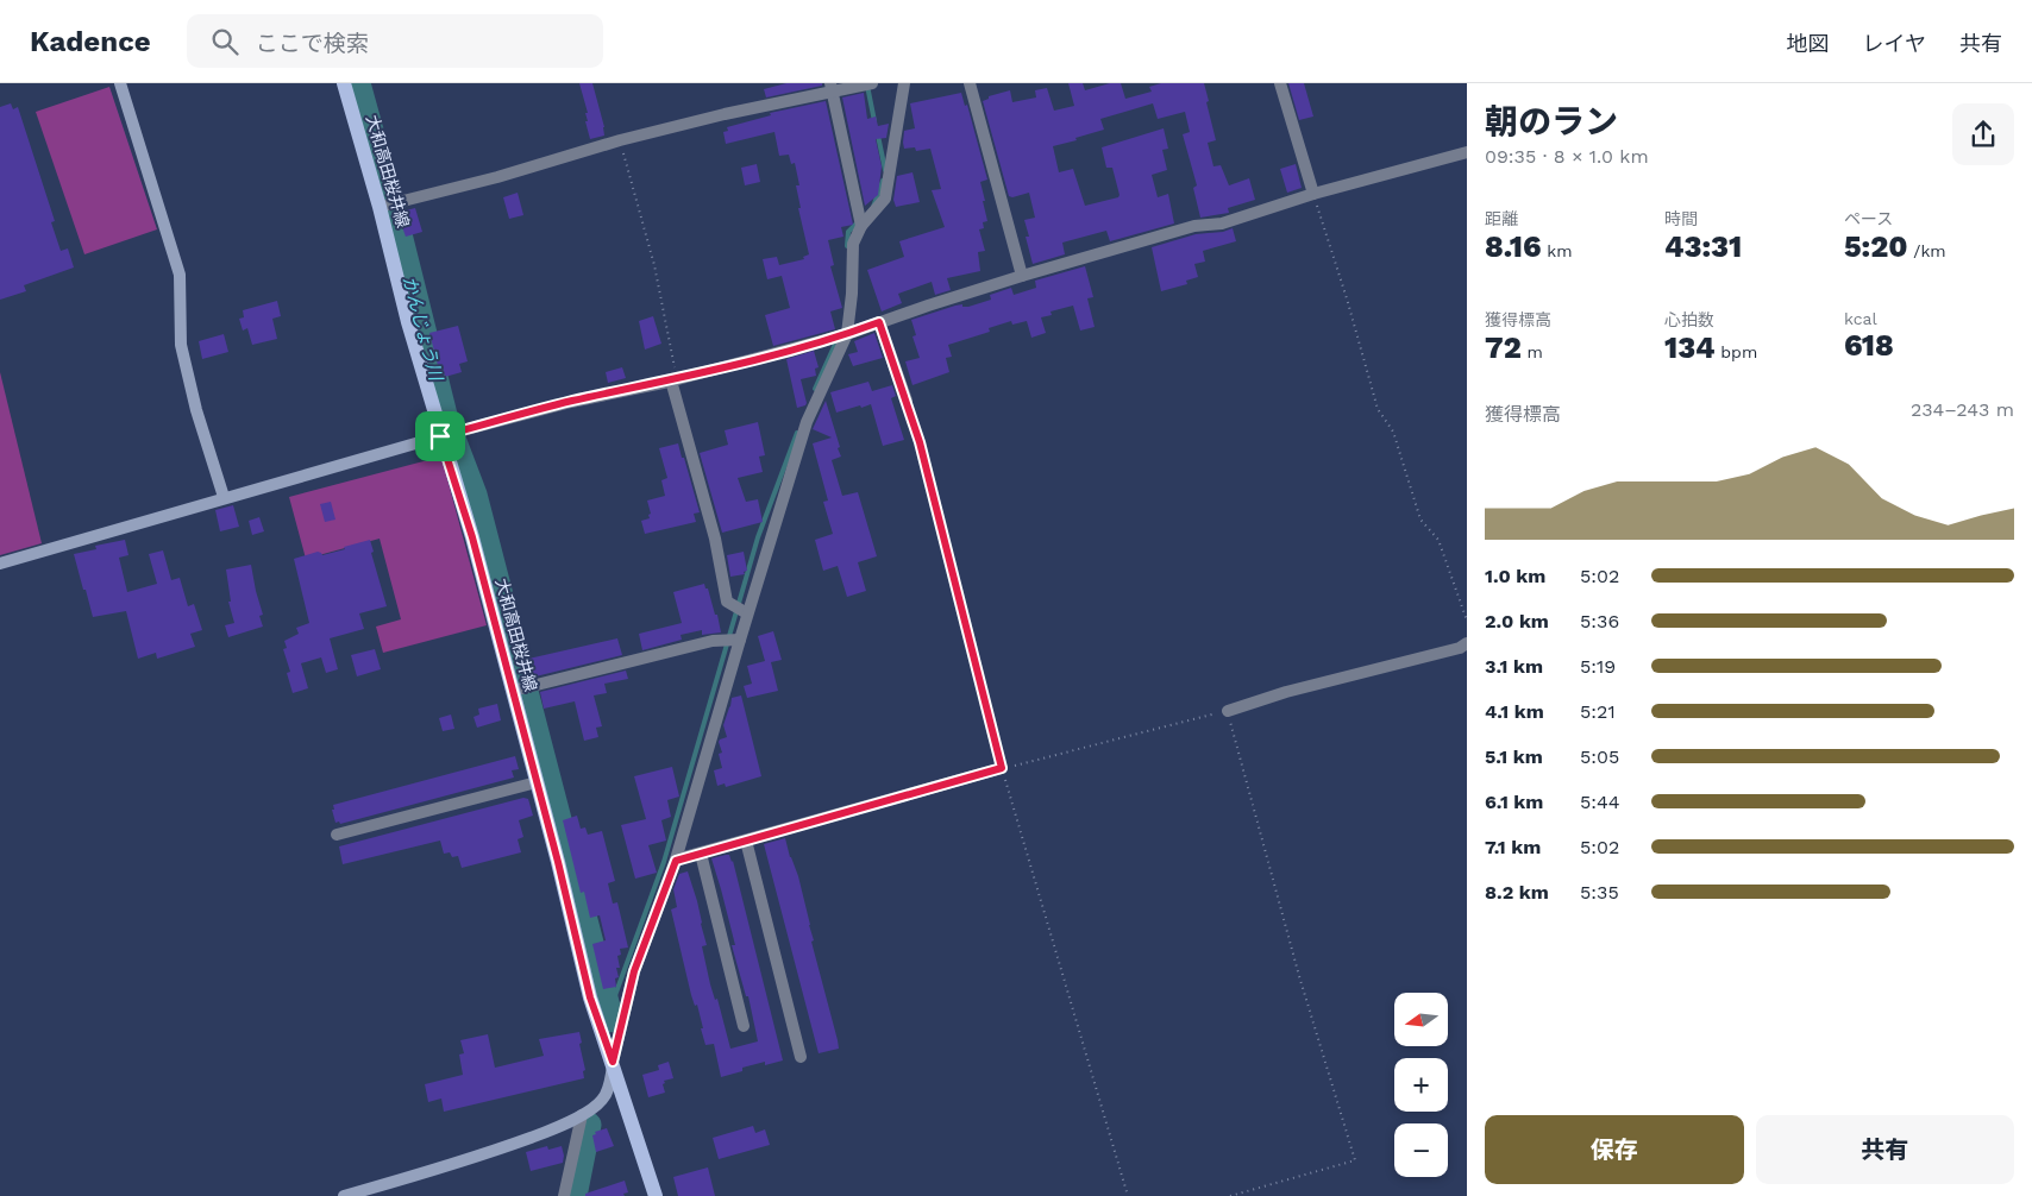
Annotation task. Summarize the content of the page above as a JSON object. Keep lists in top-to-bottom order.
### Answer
{
  "streets": {
    "main road": ["大和高田桜井線"]
  },
  "water": ["かんじょう川"],
  "north": "left",
  "page": {
    "header": "Kadence",
    "search": "ここで検索",
    "nav": ["地図", "レイヤ", "共有"],
    "heading": ["朝のラン", "09:35 · 8 × 1.0 km"],
    "stats": [
      ["距離", "8.16 km"],
      ["時間", "43:31"],
      ["ペース", "5:20 /km"],
      ["獲得標高", "72 m"],
      ["心拍数", "134 bpm"],
      ["kcal", "618"]
    ],
    "chart": ["獲得標高", "234–243 m"],
    "list": [
      {
        "name": "1.0 km",
        "note": "5:02"
      },
      {
        "name": "2.0 km",
        "note": "5:36"
      },
      {
        "name": "3.1 km",
        "note": "5:19"
      },
      {
        "name": "4.1 km",
        "note": "5:21"
      },
      {
        "name": "5.1 km",
        "note": "5:05"
      },
      {
        "name": "6.1 km",
        "note": "5:44"
      },
      {
        "name": "7.1 km",
        "note": "5:02"
      },
      {
        "name": "8.2 km",
        "note": "5:35"
      }
    ],
    "map_buttons": ["+", "−"],
    "buttons": ["保存", "共有"]
  }
}
